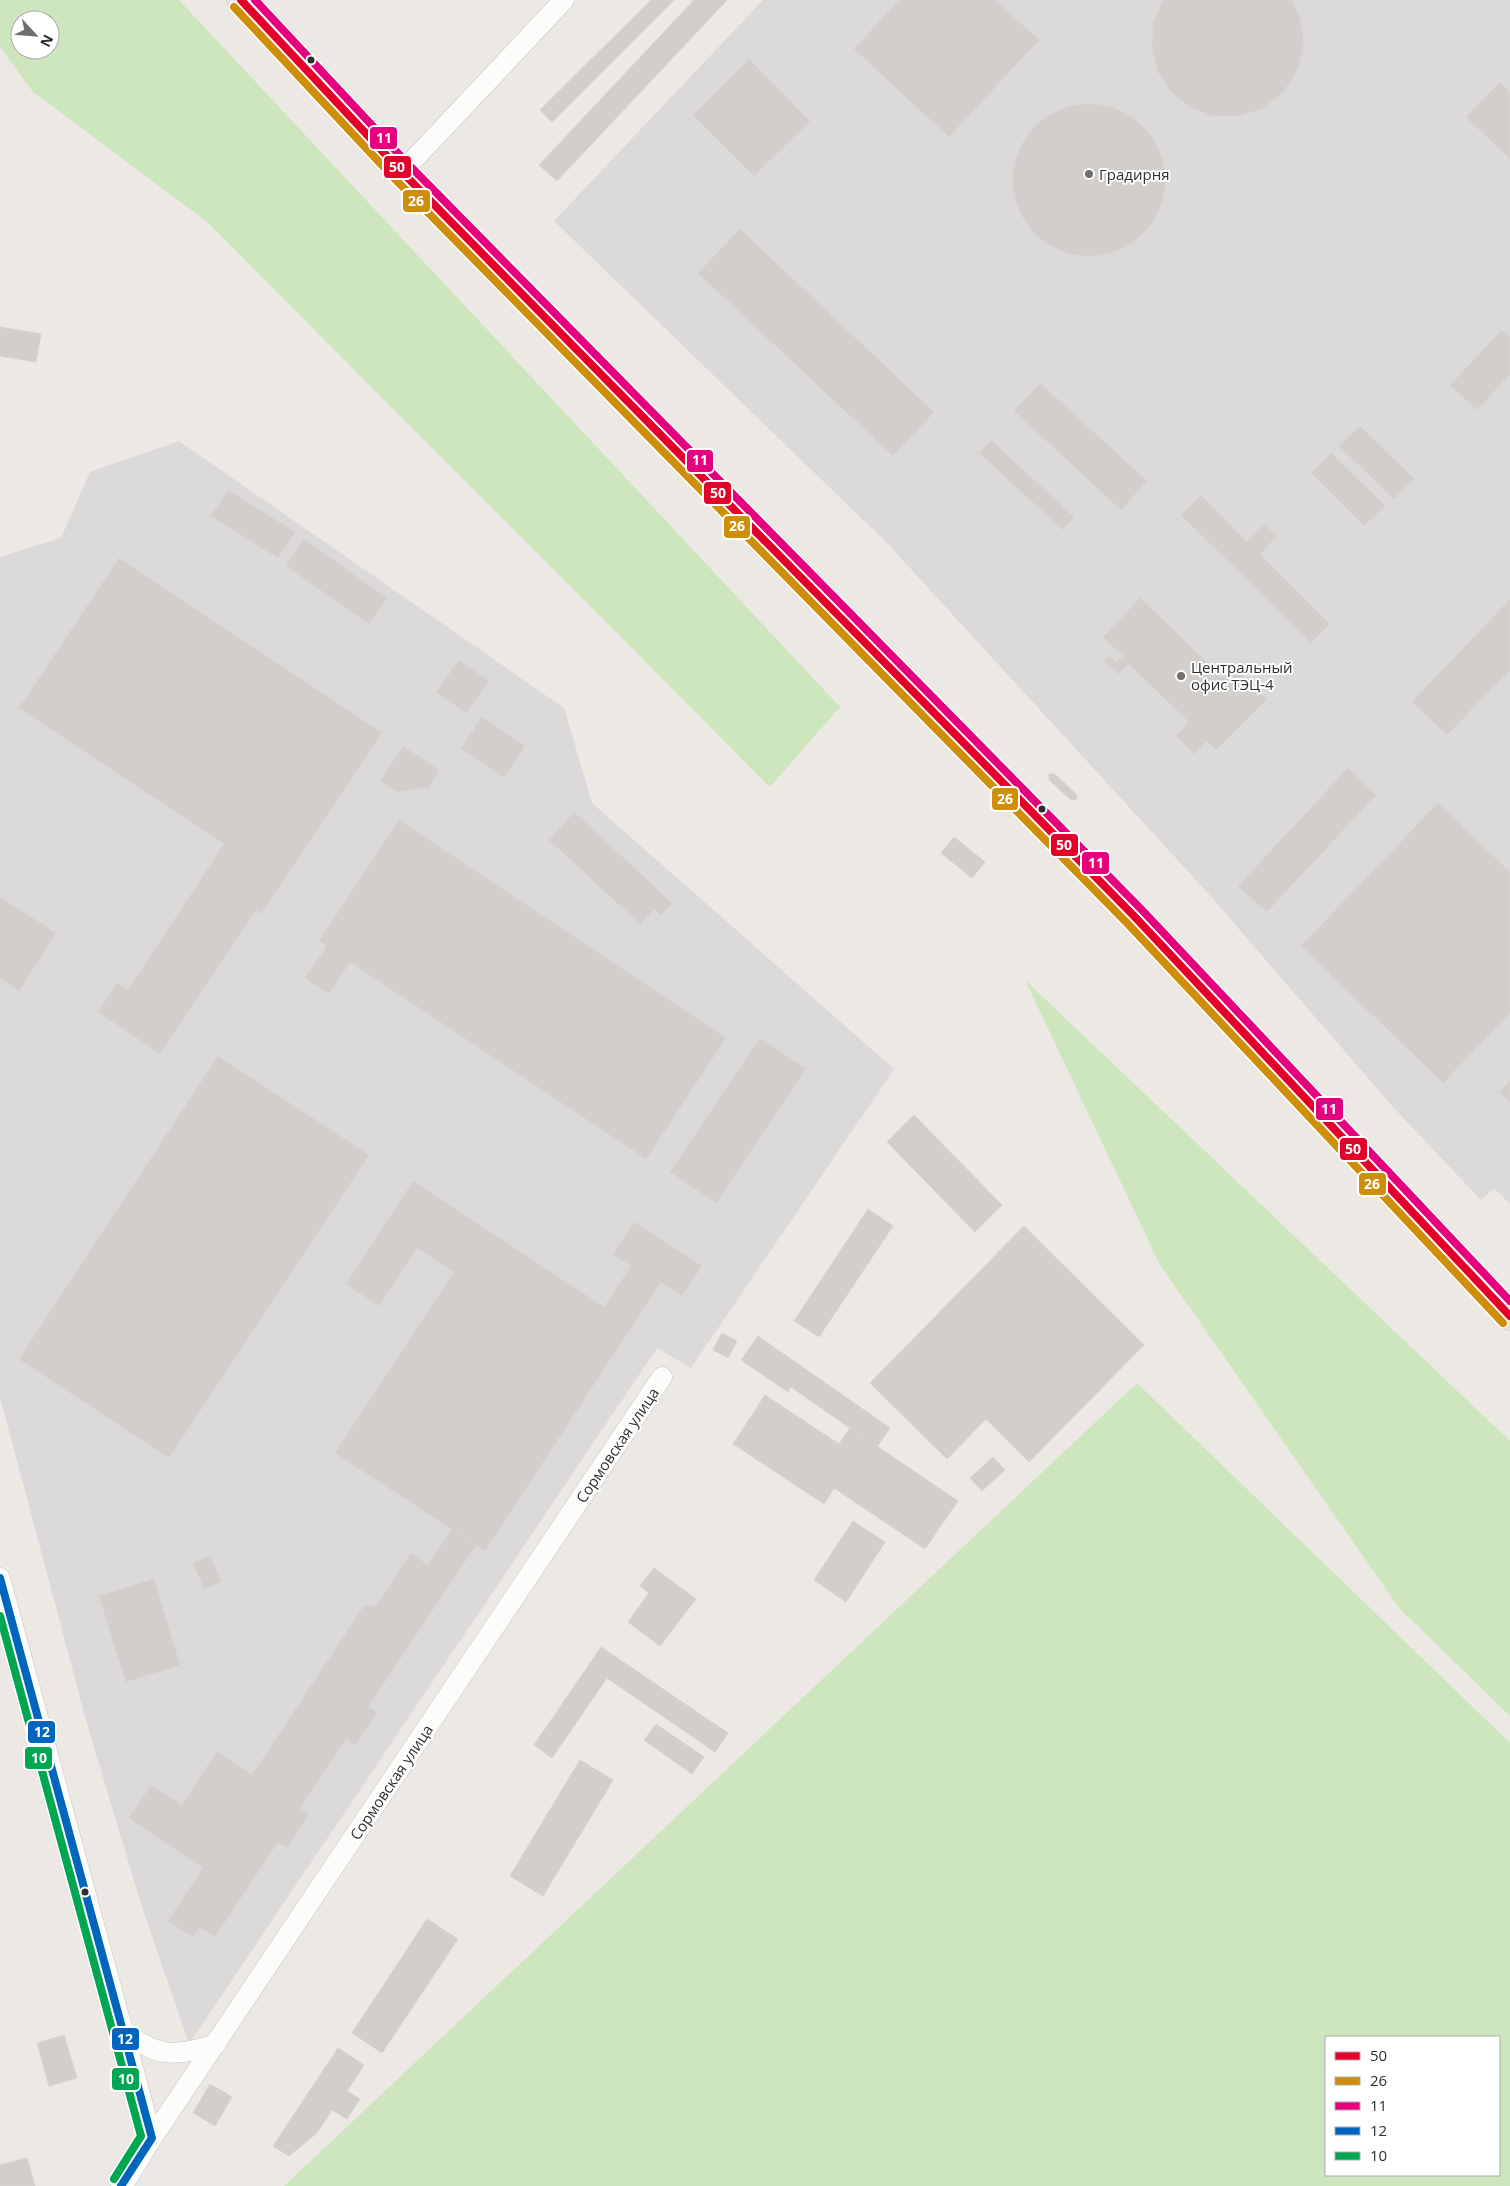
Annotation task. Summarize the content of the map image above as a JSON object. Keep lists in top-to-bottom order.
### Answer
{
  "streets": {
    "street": ["Сормовская улица"]
  },
  "places": ["Градирня", "Центральный офис ТЭЦ-4"],
  "lines": [
    "transit line 50",
    "transit line 11",
    "transit line 26",
    "transit line 12",
    "transit line 10"
  ],
  "legend": [
    "50",
    "26",
    "11",
    "12",
    "10"
  ],
  "north": "bottom right"
}
